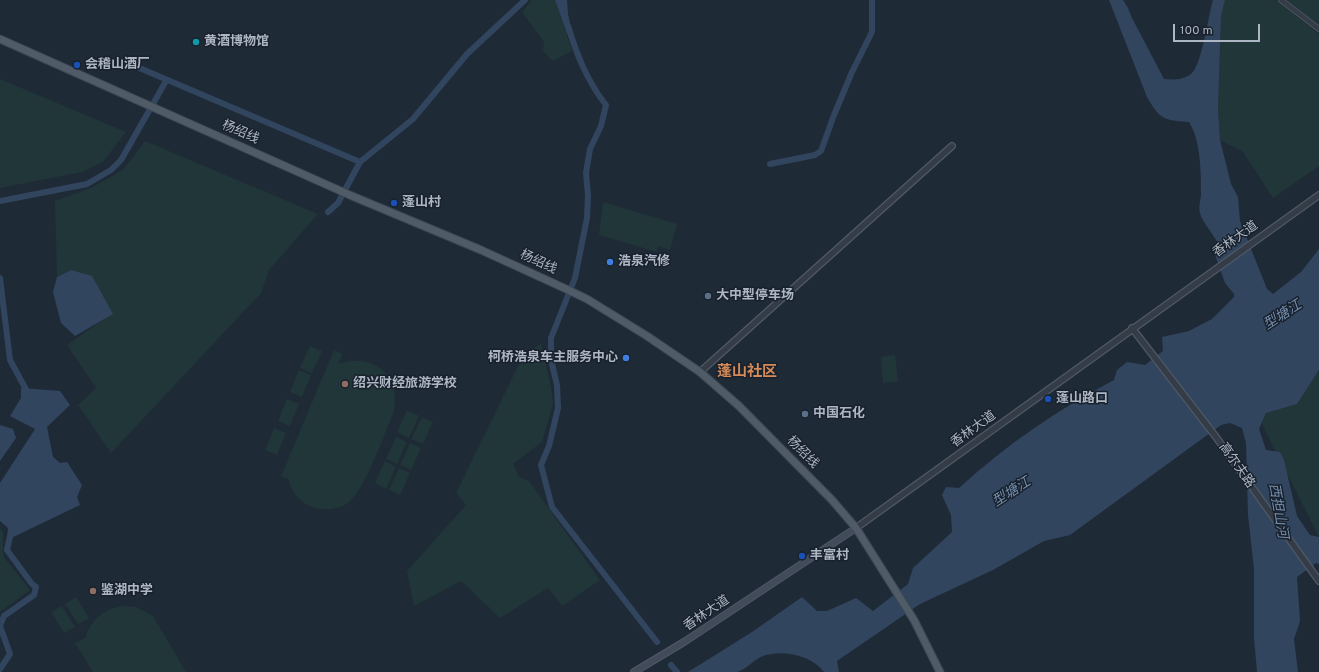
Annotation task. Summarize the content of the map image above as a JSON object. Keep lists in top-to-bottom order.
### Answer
{
  "streets": {
    "main road": ["杨绍线", "香林大道"],
    "street": ["高尔夫路"]
  },
  "crossings": [
    ["杨绍线", "香林大道"],
    ["香林大道", "高尔夫路"]
  ],
  "districts": ["蓬山社区"],
  "water": ["型塘江", "西担山河"],
  "places": [
    "黄酒博物馆",
    "会稽山酒厂",
    "蓬山村",
    "浩泉汽修",
    "大中型停车场",
    "柯桥浩泉车主服务中心",
    "绍兴财经旅游学校",
    "蓬山路口",
    "中国石化",
    "丰富村",
    "鉴湖中学"
  ],
  "scale_bar": "100 m"
}
